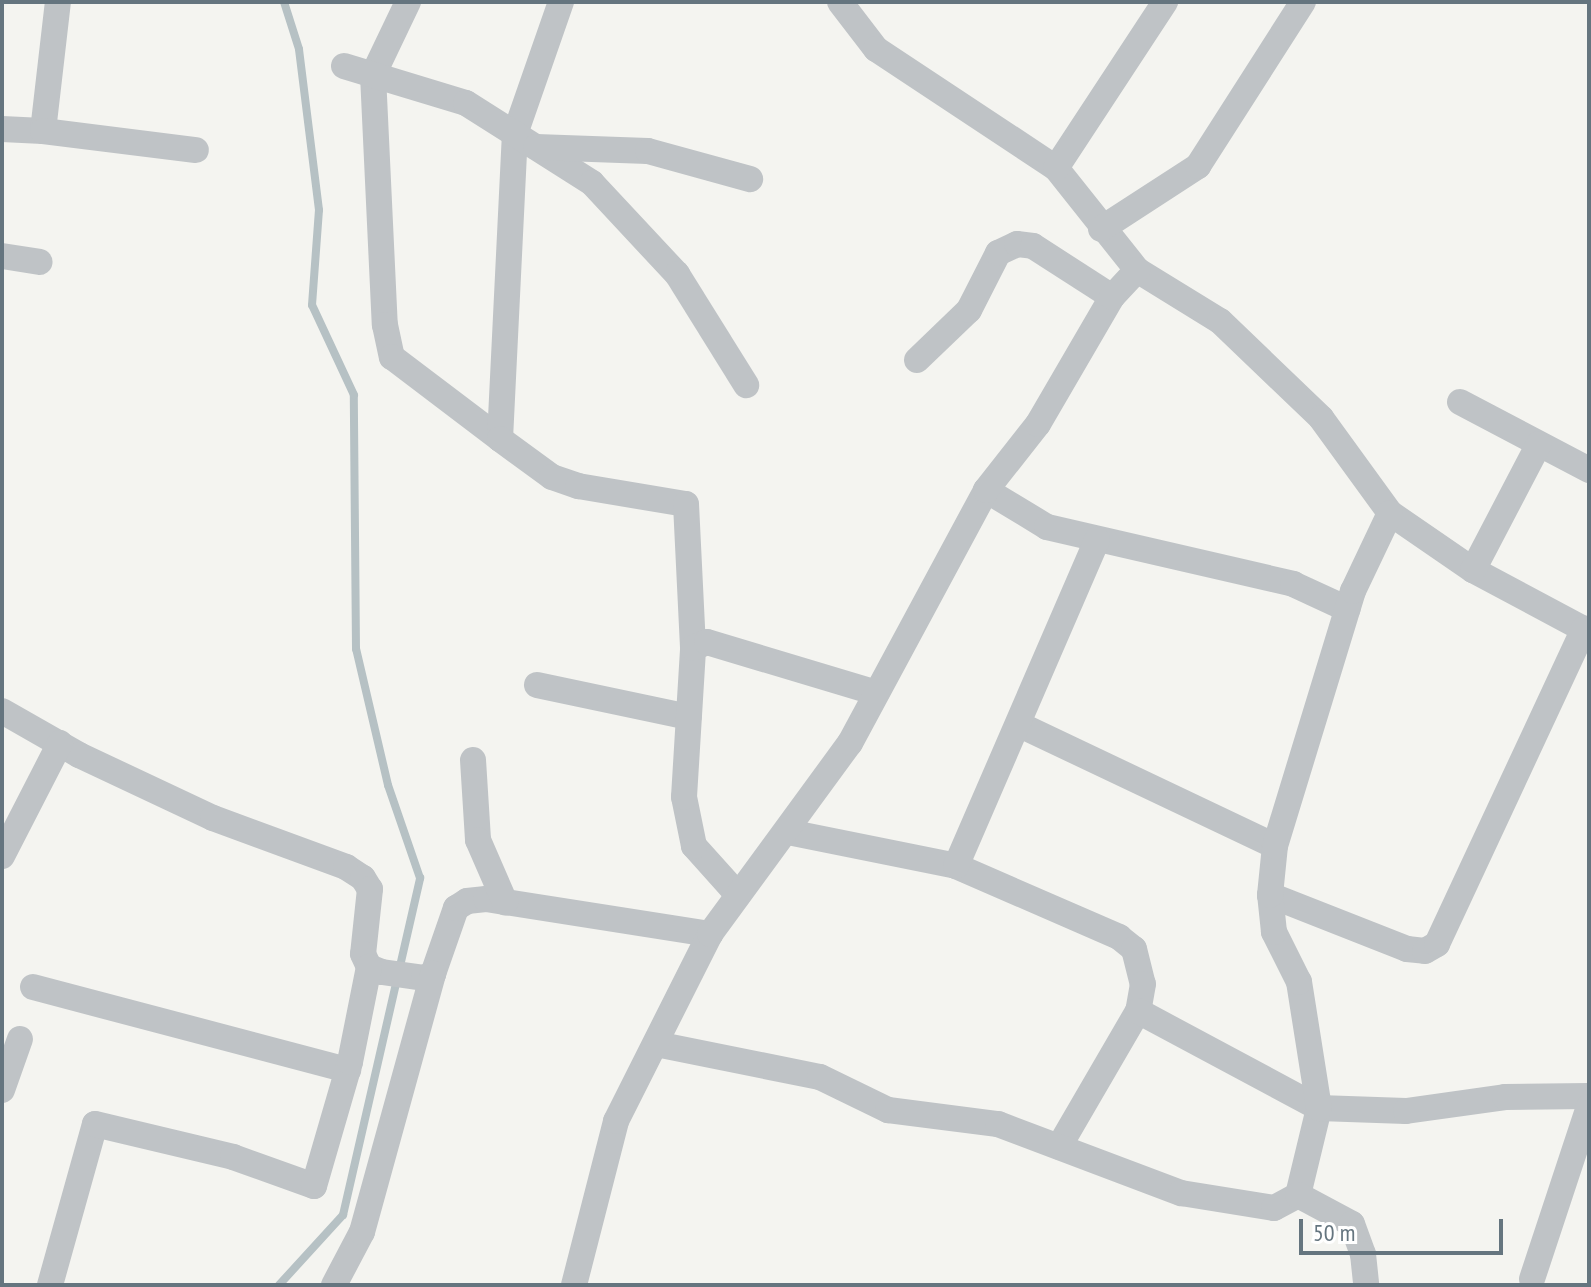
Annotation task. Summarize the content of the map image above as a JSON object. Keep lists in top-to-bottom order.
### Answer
{
  "scale_bar": "50 m"
}
